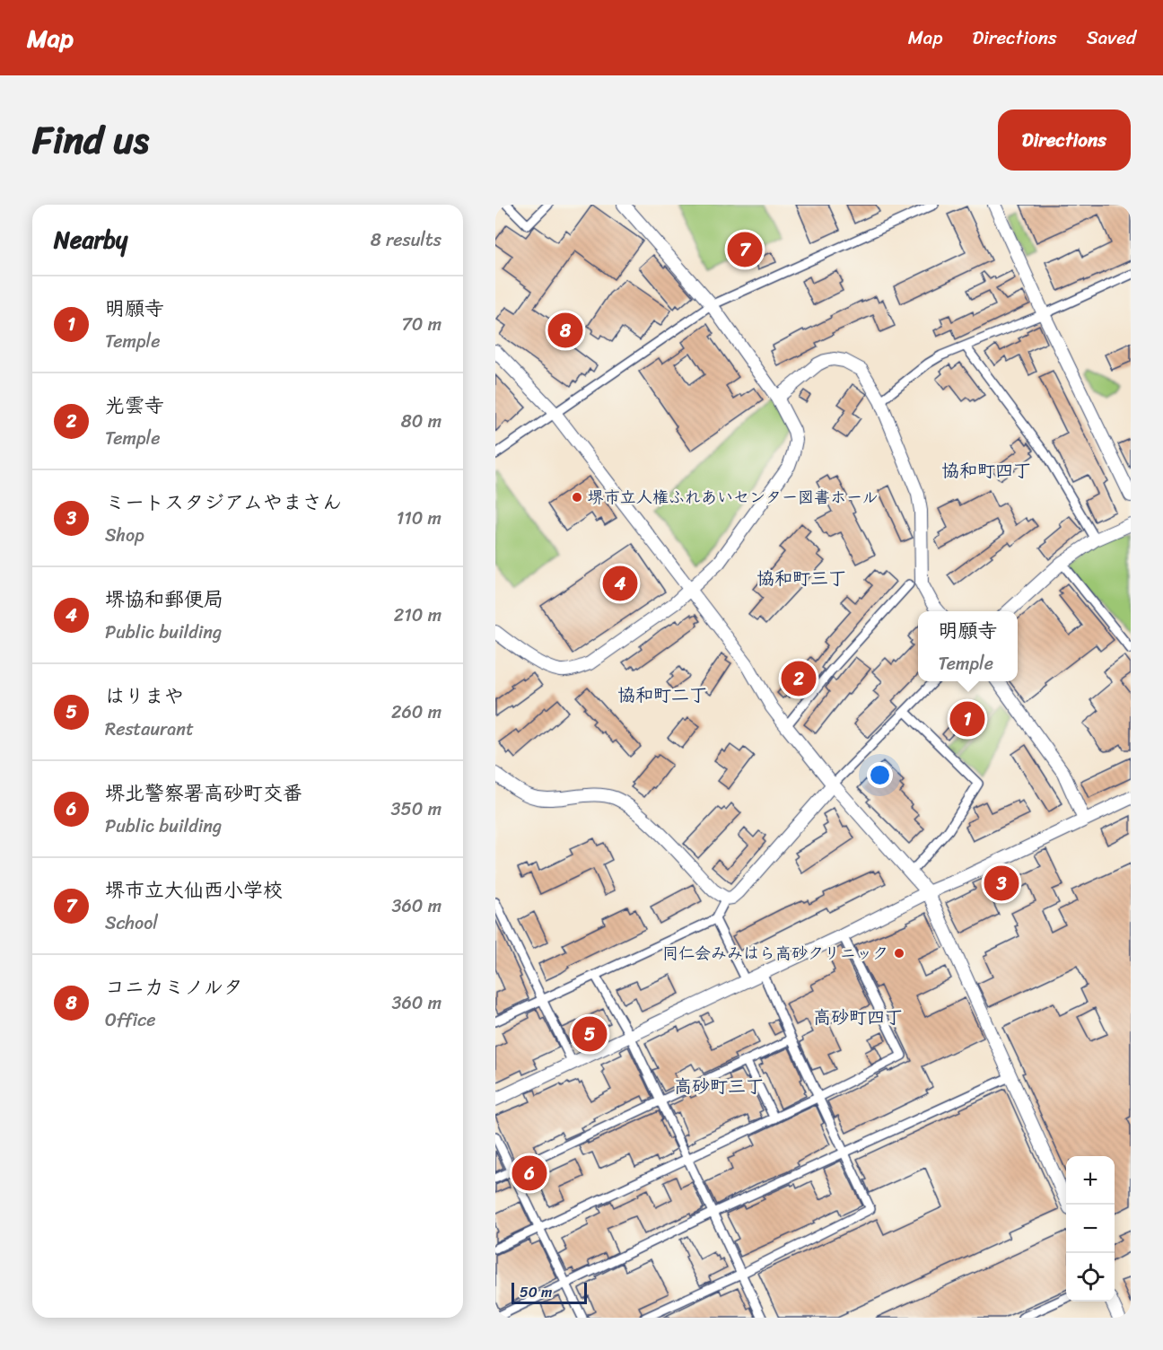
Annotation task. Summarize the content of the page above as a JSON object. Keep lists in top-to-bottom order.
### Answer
{
  "districts": [
    "協和町四丁",
    "協和町三丁",
    "協和町二丁",
    "高砂町四丁",
    "高砂町三丁"
  ],
  "places": ["堺市立人権ふれあいセンター図書ホール", "同仁会みみはら高砂クリニック"],
  "scale_bar": "50 m",
  "page": {
    "header": "Map",
    "nav": ["Map", "Directions", "Saved"],
    "title": "Find us",
    "buttons": "Directions",
    "heading": ["Nearby", "8 results"],
    "pins": [
      "7",
      "8",
      "4",
      "2",
      "1",
      "3",
      "5",
      "6"
    ],
    "list": [
      {
        "mark": "1",
        "name": "明願寺",
        "note": "Temple",
        "value": "70 m"
      },
      {
        "mark": "2",
        "name": "光雲寺",
        "note": "Temple",
        "value": "80 m"
      },
      {
        "mark": "3",
        "name": "ミートスタジアムやまさん",
        "note": "Shop",
        "value": "110 m"
      },
      {
        "mark": "4",
        "name": "堺協和郵便局",
        "note": "Public building",
        "value": "210 m"
      },
      {
        "mark": "5",
        "name": "はりまや",
        "note": "Restaurant",
        "value": "260 m"
      },
      {
        "mark": "6",
        "name": "堺北警察署高砂町交番",
        "note": "Public building",
        "value": "350 m"
      },
      {
        "mark": "7",
        "name": "堺市立大仙西小学校",
        "note": "School",
        "value": "360 m"
      },
      {
        "mark": "8",
        "name": "コニカミノルタ",
        "note": "Office",
        "value": "360 m"
      }
    ],
    "popup": ["明願寺", "Temple"],
    "map_buttons": ["+", "−"],
    "scale": "50 m"
  }
}
